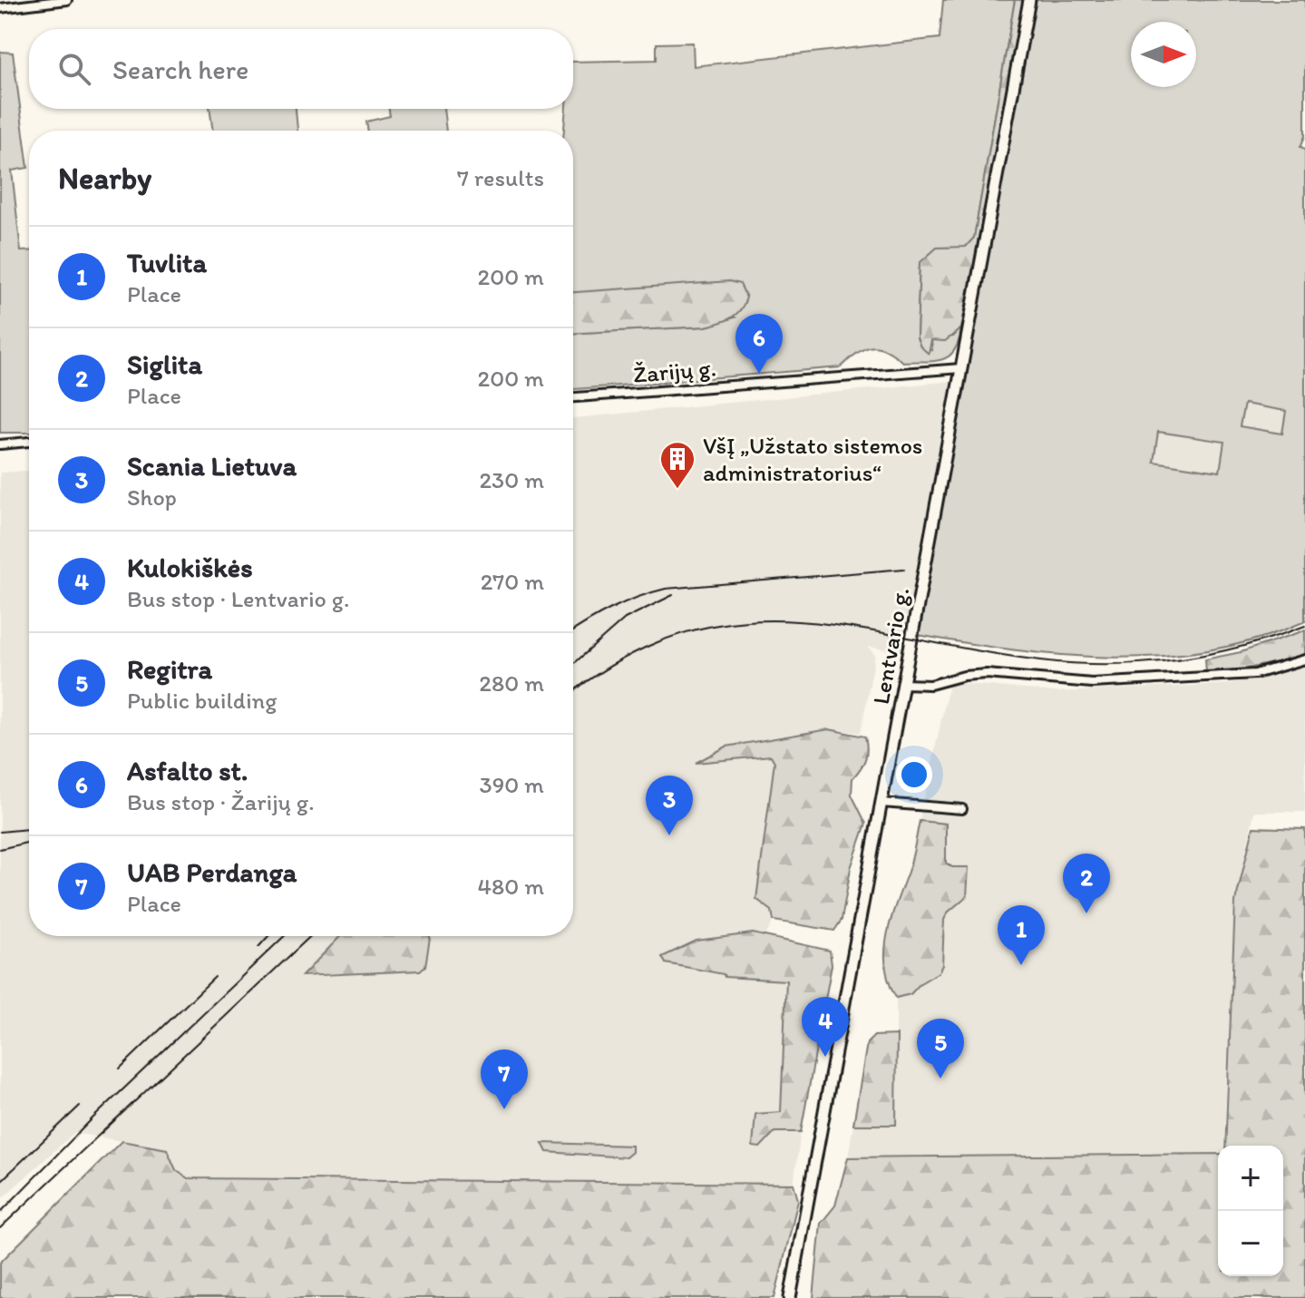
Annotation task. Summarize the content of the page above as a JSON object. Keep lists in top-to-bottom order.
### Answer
{
  "streets": {
    "main road": ["Lentvario g."],
    "street": ["Žarijų g."]
  },
  "crossings": [
    ["Žarijų g.", "Lentvario g."]
  ],
  "places": {
    "building": ["VšĮ „Užstato sistemos administratorius“"]
  },
  "north": "right",
  "page": {
    "search": "Search here",
    "heading": ["Nearby", "7 results"],
    "list": [
      {
        "mark": "1",
        "name": "Tuvlita",
        "note": "Place",
        "value": "200 m"
      },
      {
        "mark": "2",
        "name": "Siglita",
        "note": "Place",
        "value": "200 m"
      },
      {
        "mark": "3",
        "name": "Scania Lietuva",
        "note": "Shop",
        "value": "230 m"
      },
      {
        "mark": "4",
        "name": "Kulokiškės",
        "note": "Bus stop · Lentvario g.",
        "value": "270 m"
      },
      {
        "mark": "5",
        "name": "Regitra",
        "note": "Public building",
        "value": "280 m"
      },
      {
        "mark": "6",
        "name": "Asfalto st.",
        "note": "Bus stop · Žarijų g.",
        "value": "390 m"
      },
      {
        "mark": "7",
        "name": "UAB Perdanga",
        "note": "Place",
        "value": "480 m"
      }
    ],
    "pins": [
      "6",
      "3",
      "2",
      "1",
      "4",
      "5",
      "7"
    ],
    "map_buttons": ["+", "−"]
  }
}
